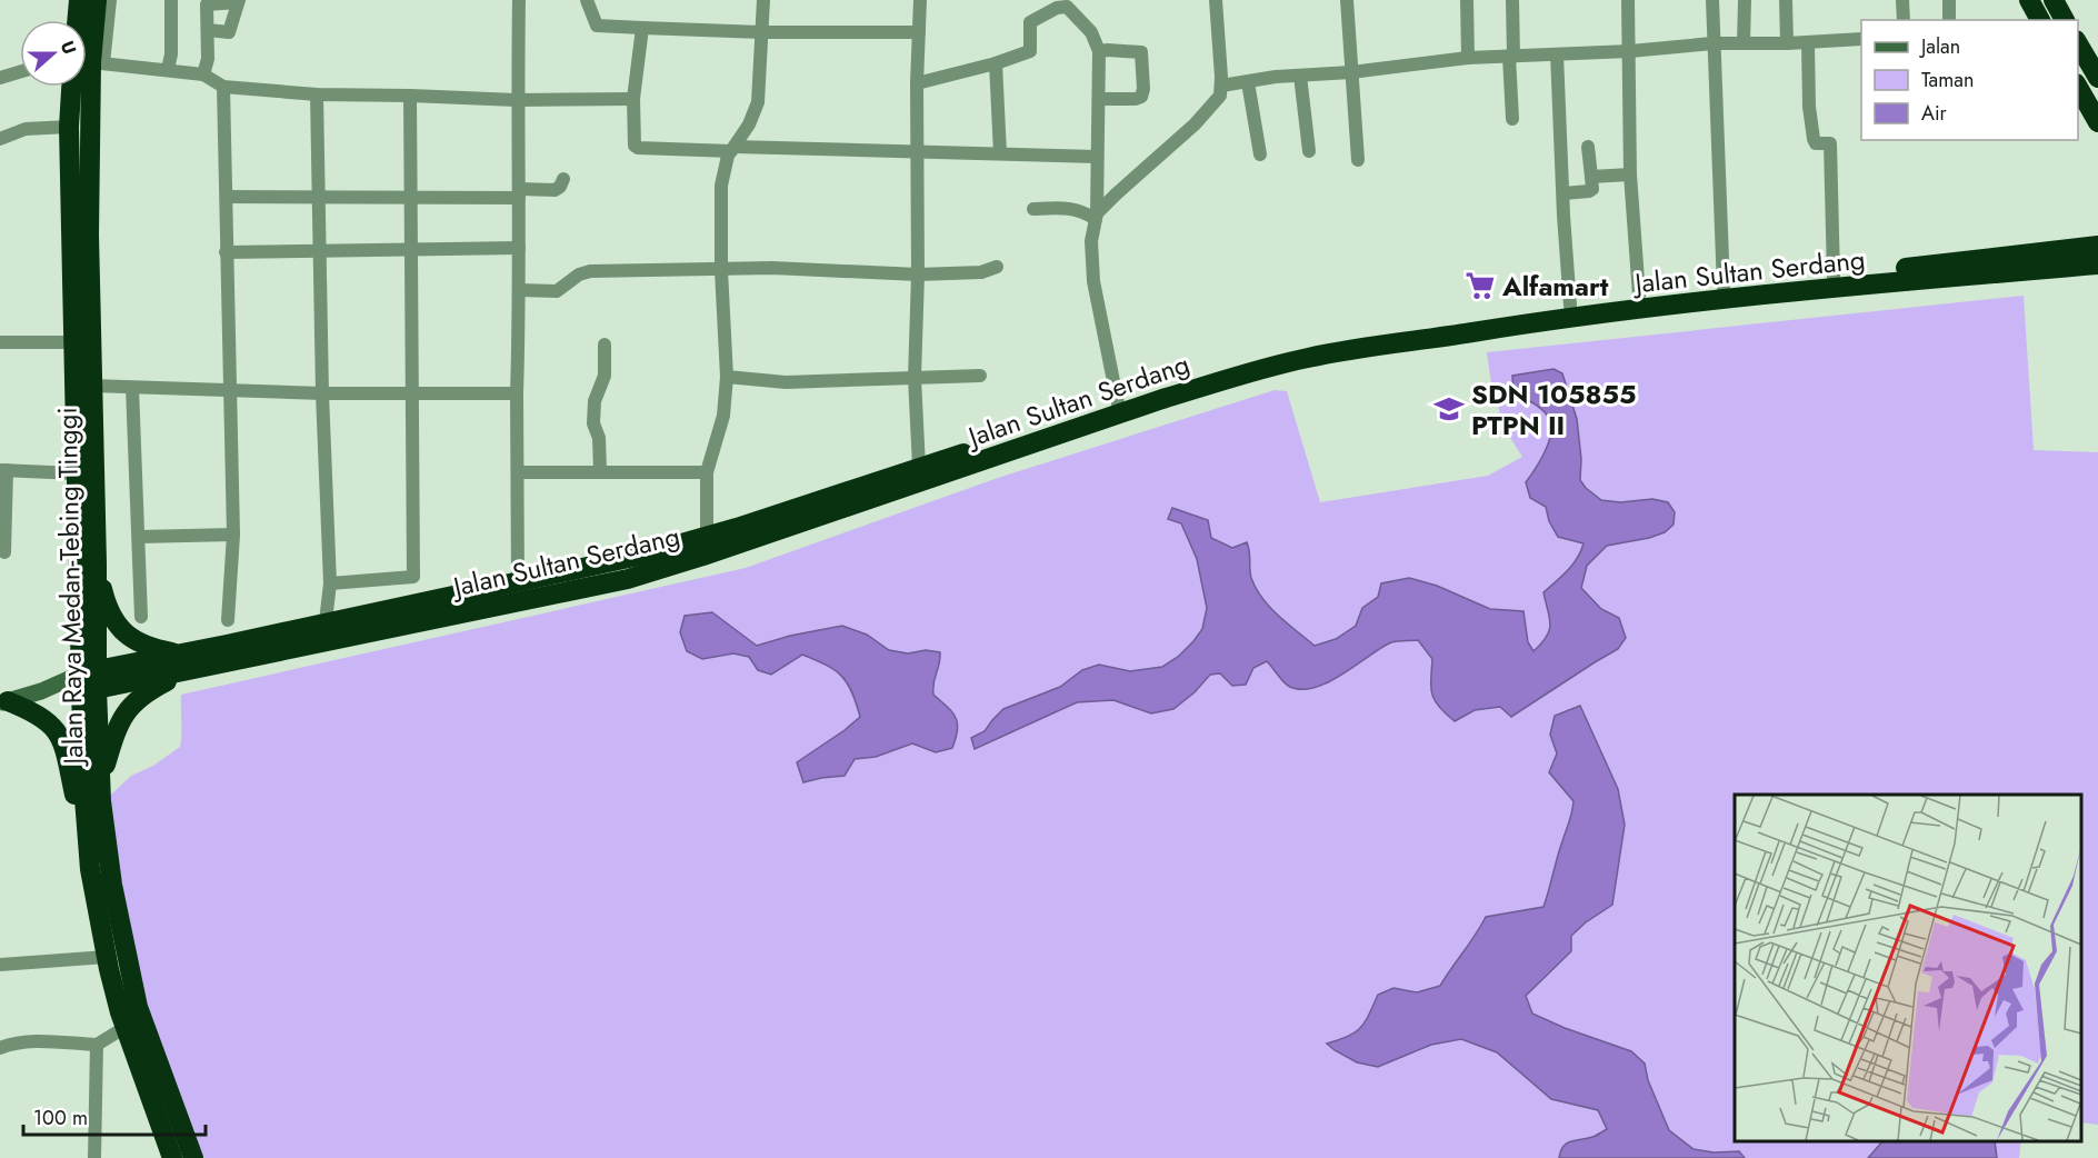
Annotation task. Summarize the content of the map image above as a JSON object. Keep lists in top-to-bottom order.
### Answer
{
  "streets": {
    "highway": ["Jalan Sultan Serdang", "Jalan Raya Medan-Tebing Tinggi"]
  },
  "crossings": [
    ["Jalan Sultan Serdang", "Jalan Raya Medan-Tebing Tinggi"]
  ],
  "places": {
    "supermarket": ["Alfamart"],
    "school or university": ["SDN 105855 PTPN II"]
  },
  "legend": ["Jalan", "Taman", "Air"],
  "scale_bar": "100 m",
  "north": "right"
}
